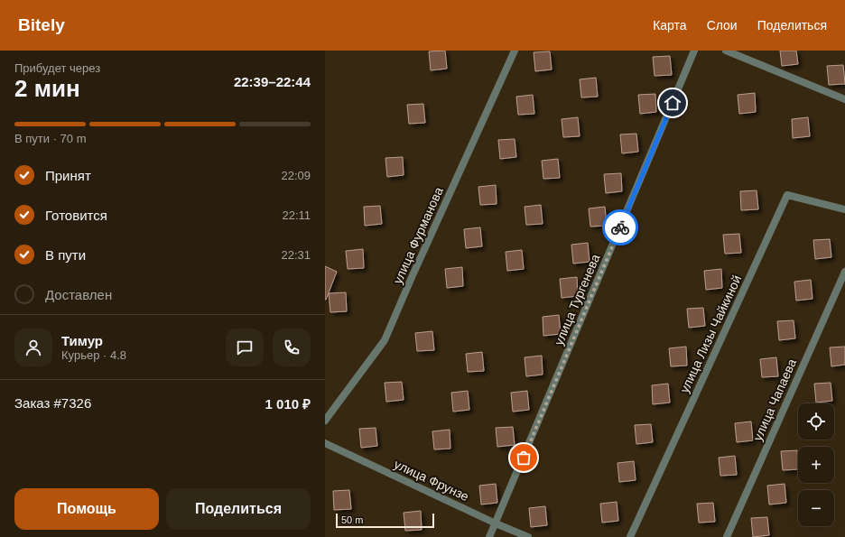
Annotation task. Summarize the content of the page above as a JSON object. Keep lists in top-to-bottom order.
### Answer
{
  "streets": {
    "street": [
      "улица Фурманова",
      "улица Тургенева",
      "улица Лизы Чайкиной",
      "улица Чапаева",
      "улица Фрунзе"
    ]
  },
  "crossings": [
    ["улица Тургенева", "улица Фрунзе"]
  ],
  "scale_bar": "50 m",
  "page": {
    "header": "Bitely",
    "nav": ["Карта", "Слои", "Поделиться"],
    "heading": ["2 мин", "Прибудет через", "22:39–22:44"],
    "panel": [
      "Тимур",
      "Курьер · 4.8",
      "Заказ #7326",
      "1 010 ₽"
    ],
    "bar": "В пути · 70 m",
    "list": [
      ["Принят", "22:09"],
      ["Готовится", "22:11"],
      ["В пути", "22:31"],
      "Доставлен"
    ],
    "map_buttons": ["+", "−"],
    "buttons": ["Помощь", "Поделиться"],
    "scale": "50 m"
  }
}
